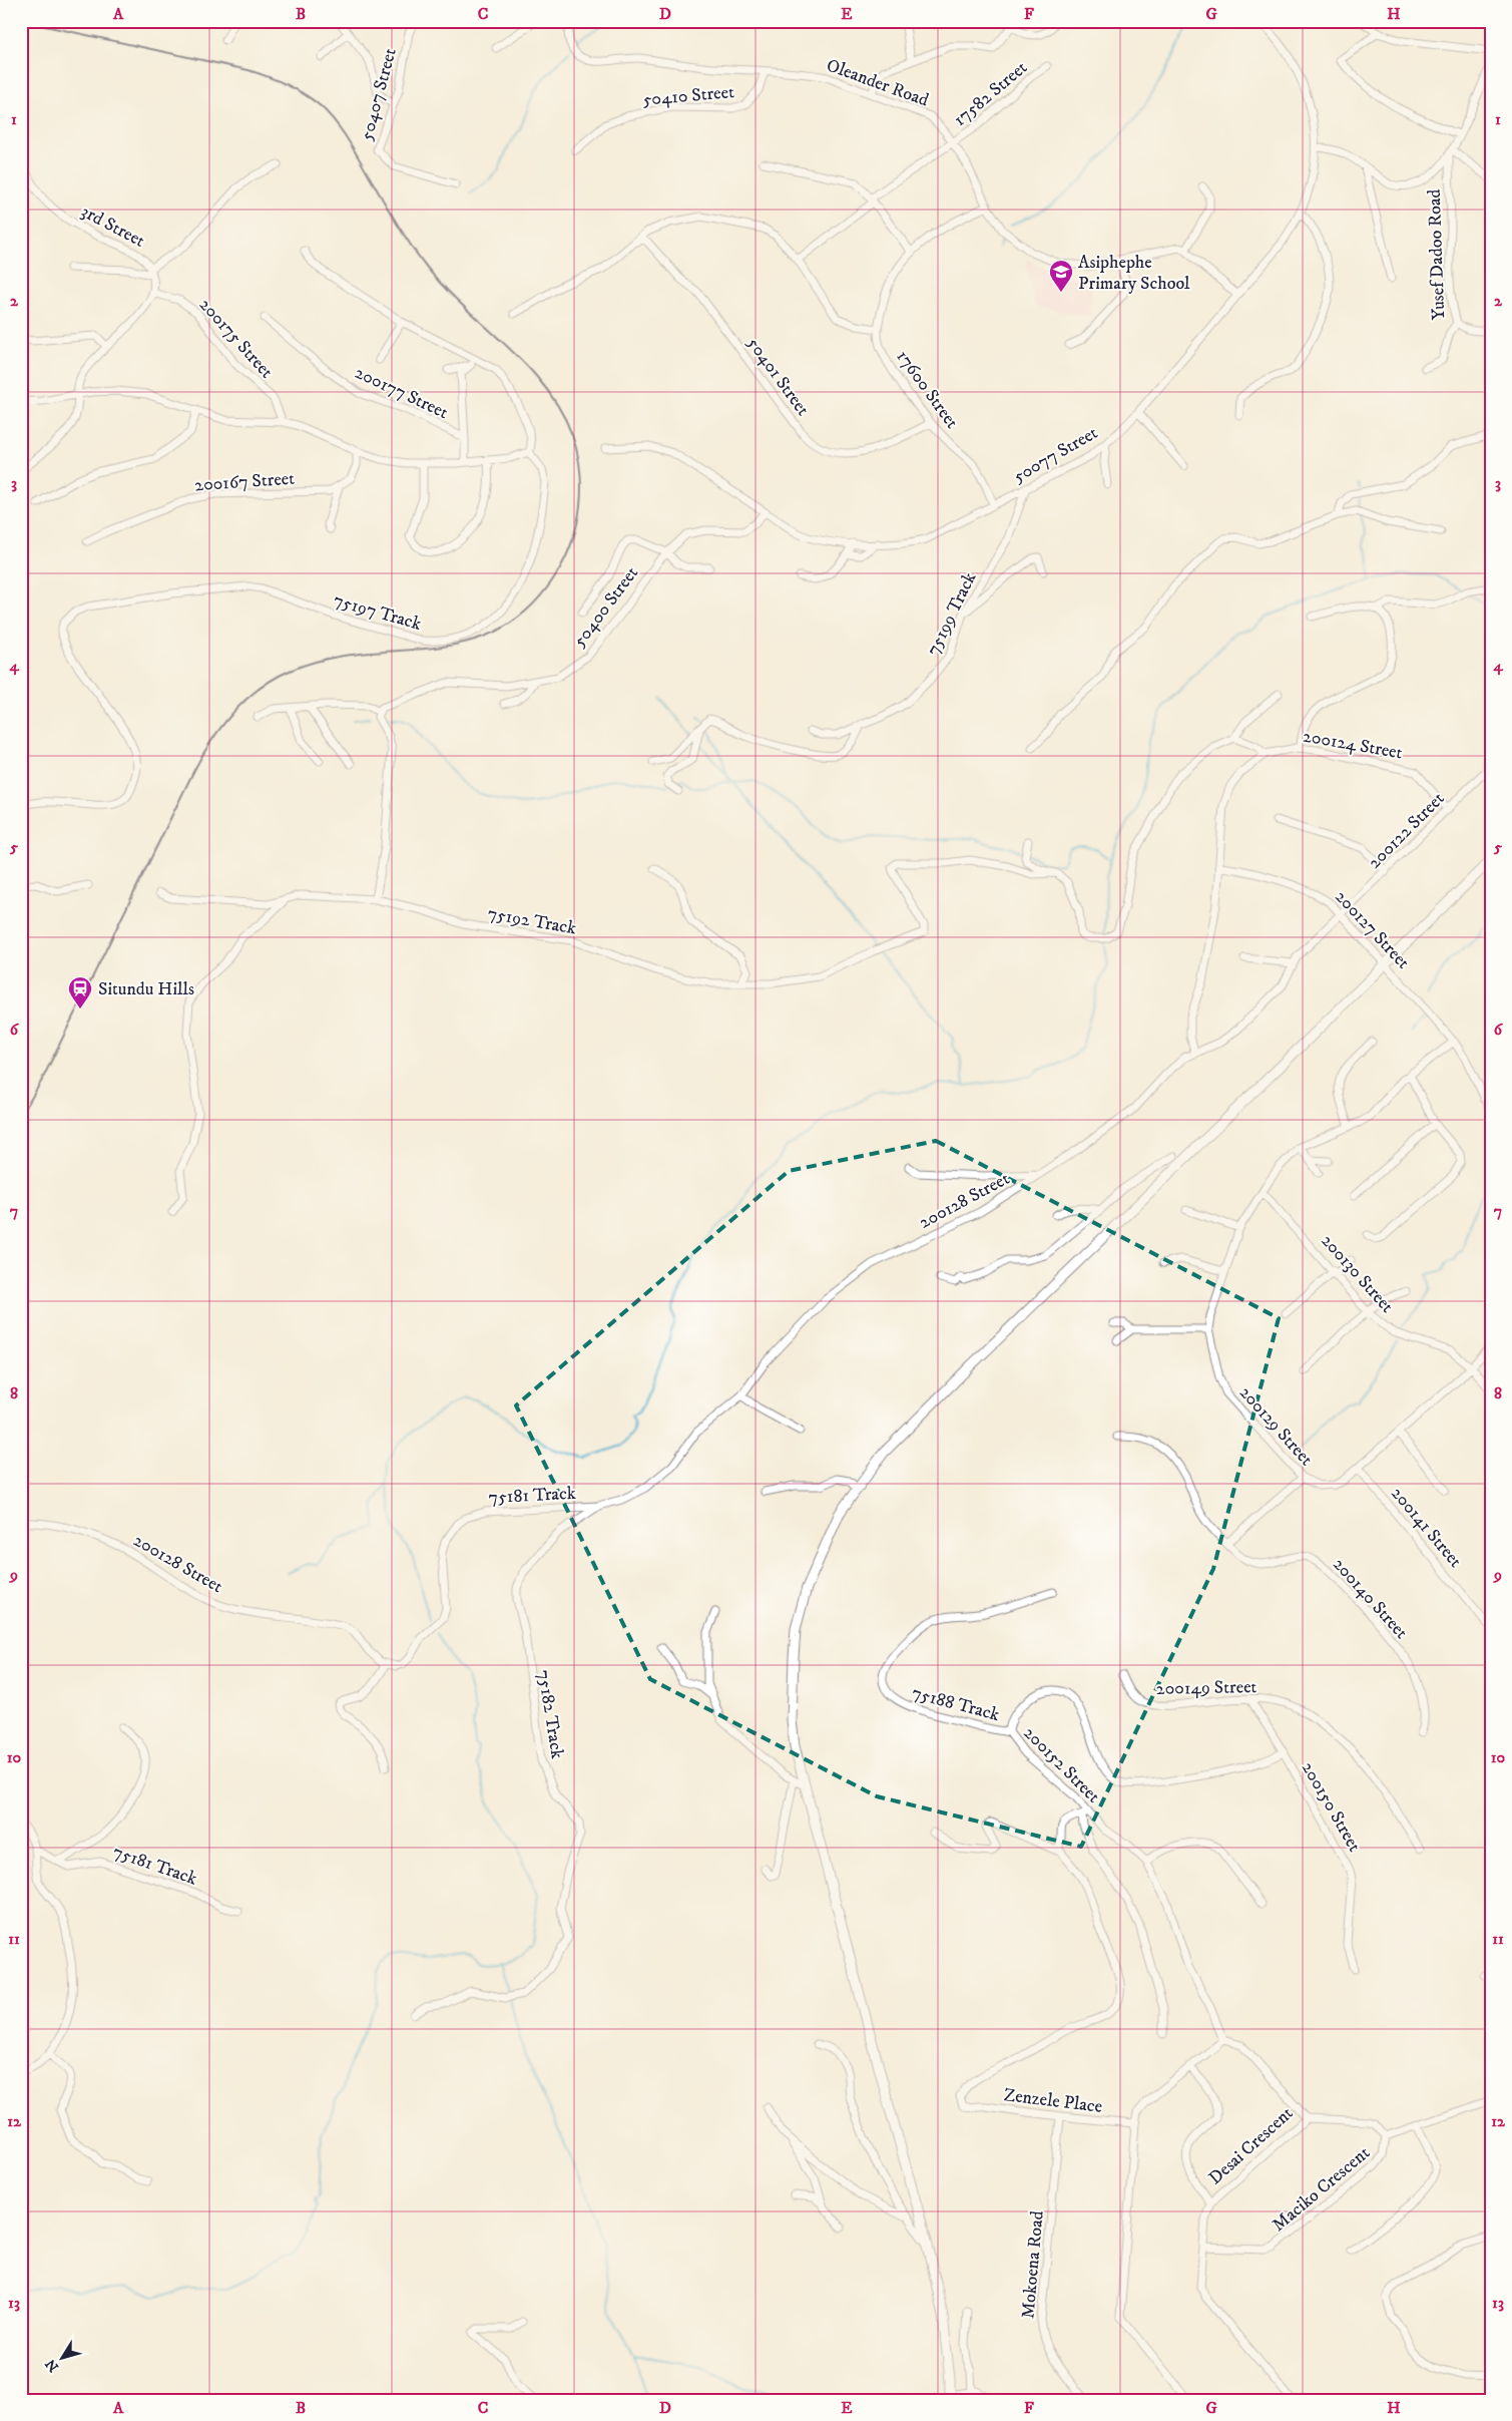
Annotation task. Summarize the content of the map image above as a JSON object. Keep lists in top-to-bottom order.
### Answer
{
  "streets": {
    "street": [
      "Oleander Road",
      "17582 Street",
      "50407 Street",
      "50410 Street",
      "3rd Street",
      "Yusef Dadoo Road",
      "200175 Street",
      "50401 Street",
      "17600 Street",
      "200177 Street",
      "50077 Street",
      "200167 Street",
      "50400 Street",
      "75197 Track",
      "75199 Track",
      "200124 Street",
      "200122 Street",
      "75192 Track",
      "200127 Street",
      "200128 Street",
      "200130 Street",
      "200129 Street",
      "75181 Track",
      "200141 Street",
      "200140 Street",
      "200149 Street",
      "75188 Track",
      "75182 Track",
      "200152 Street",
      "200150 Street",
      "Zenzele Place",
      "Desai Crescent",
      "Maciko Crescent",
      "Mokoena Road"
    ]
  },
  "crossings": [
    ["Oleander Road", "17582 Street"],
    ["Oleander Road", "50410 Street"],
    ["Oleander Road", "17600 Street"],
    ["50401 Street", "17600 Street"],
    ["17600 Street", "50077 Street"],
    ["50077 Street", "50400 Street"],
    ["50077 Street", "75199 Track"],
    ["200124 Street", "200122 Street"],
    ["200122 Street", "200127 Street"],
    ["200122 Street", "200128 Street"],
    ["200127 Street", "200128 Street"],
    ["200127 Street", "200129 Street"],
    ["200128 Street", "75181 Track"],
    ["200128 Street", "75182 Track"],
    ["200130 Street", "200129 Street"],
    ["200129 Street", "200141 Street"],
    ["75181 Track", "75182 Track"],
    ["200149 Street", "200150 Street"],
    ["75188 Track", "200152 Street"],
    ["200152 Street", "200150 Street"],
    ["200152 Street", "Desai Crescent"],
    ["Zenzele Place", "Mokoena Road"],
    ["Desai Crescent", "Maciko Crescent"]
  ],
  "places": {
    "school or university": ["Asiphephe Primary School"],
    "station": ["Situndu Hills"]
  },
  "north": "bottom left",
  "grid": {
    "columns": [
      "A",
      "B",
      "C",
      "D",
      "E",
      "F",
      "G",
      "H"
    ],
    "rows": [
      "1",
      "2",
      "3",
      "4",
      "5",
      "6",
      "7",
      "8",
      "9",
      "10",
      "11",
      "12",
      "13"
    ]
  }
}
